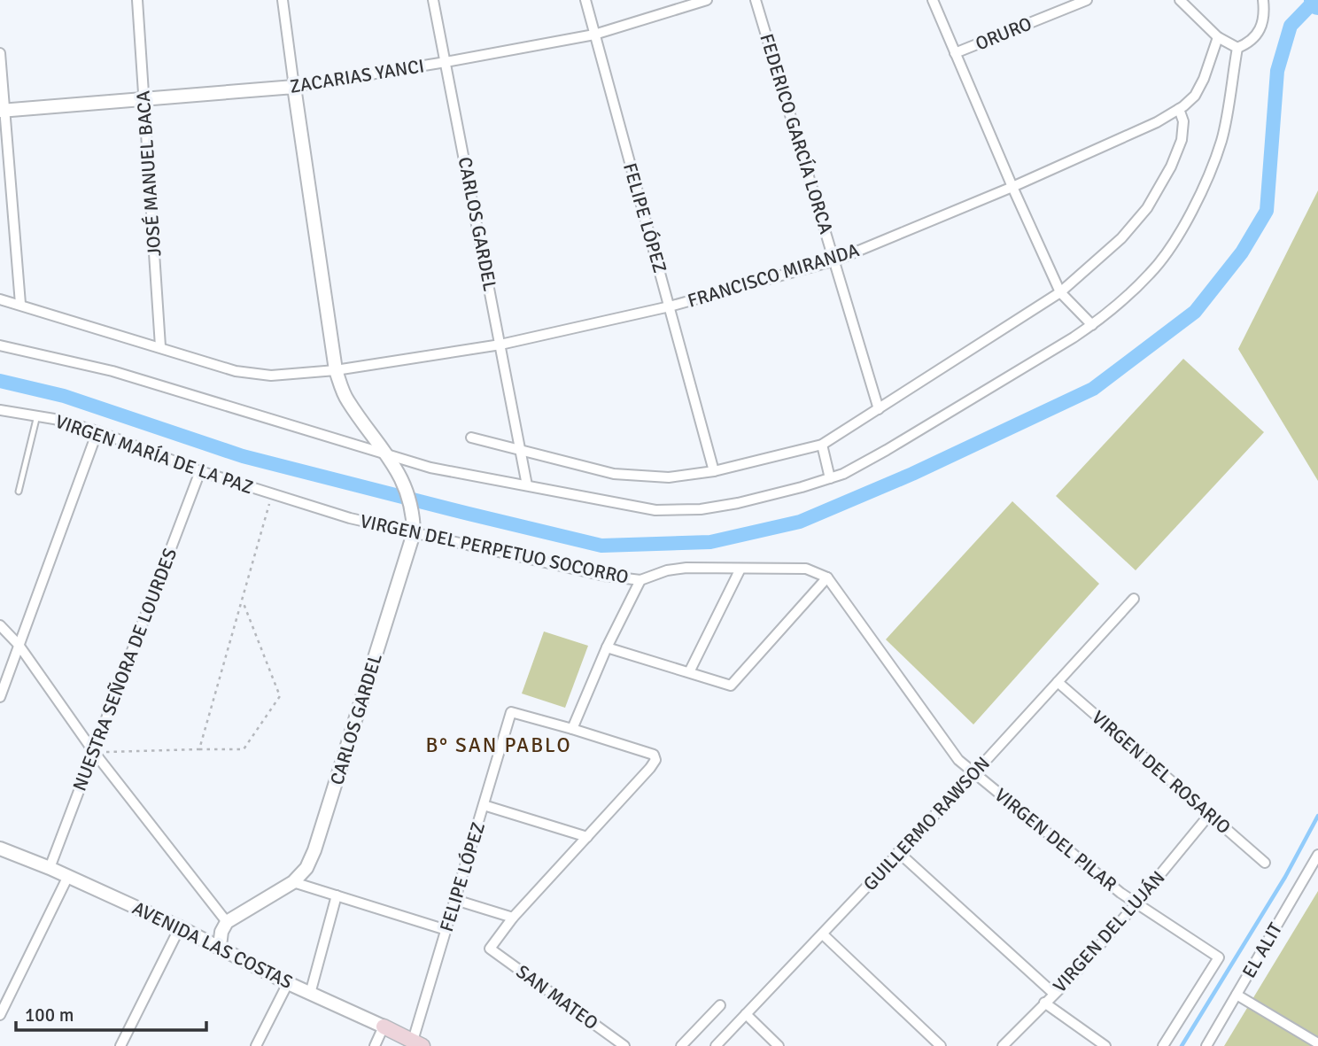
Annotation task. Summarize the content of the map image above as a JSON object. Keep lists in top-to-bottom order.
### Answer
{
  "streets": {
    "main road": ["AVENIDA LAS COSTAS"],
    "street": [
      "ORURO",
      "ZACARIAS YANCI",
      "FEDERICO GARCÍA LORCA",
      "JOSÉ MANUEL BACA",
      "FELIPE LÓPEZ",
      "CARLOS GARDEL",
      "FRANCISCO MIRANDA",
      "VIRGEN MARÍA DE LA PAZ",
      "VIRGEN DEL PERPETUO SOCORRO",
      "NUESTRA SEÑORA DE LOURDES",
      "VIRGEN DEL ROSARIO",
      "GUILLERMO RAWSON",
      "VIRGEN DEL PILAR",
      "VIRGEN DEL LUJÁN",
      "EL ALIT",
      "SAN MATEO"
    ]
  },
  "crossings": [
    ["ZACARIAS YANCI", "JOSÉ MANUEL BACA"],
    ["ZACARIAS YANCI", "FELIPE LÓPEZ"],
    ["ZACARIAS YANCI", "CARLOS GARDEL"],
    ["FEDERICO GARCÍA LORCA", "FRANCISCO MIRANDA"],
    ["JOSÉ MANUEL BACA", "FRANCISCO MIRANDA"],
    ["FELIPE LÓPEZ", "FRANCISCO MIRANDA"],
    ["FELIPE LÓPEZ", "AVENIDA LAS COSTAS"],
    ["CARLOS GARDEL", "FRANCISCO MIRANDA"],
    ["CARLOS GARDEL", "VIRGEN DEL PERPETUO SOCORRO"],
    ["VIRGEN MARÍA DE LA PAZ", "VIRGEN DEL PERPETUO SOCORRO"],
    ["VIRGEN MARÍA DE LA PAZ", "NUESTRA SEÑORA DE LOURDES"],
    ["VIRGEN DEL PERPETUO SOCORRO", "VIRGEN DEL PILAR"],
    ["NUESTRA SEÑORA DE LOURDES", "AVENIDA LAS COSTAS"],
    ["VIRGEN DEL ROSARIO", "GUILLERMO RAWSON"],
    ["VIRGEN DEL ROSARIO", "VIRGEN DEL LUJÁN"],
    ["GUILLERMO RAWSON", "VIRGEN DEL PILAR"],
    ["VIRGEN DEL PILAR", "VIRGEN DEL LUJÁN"]
  ],
  "districts": ["B° SAN PABLO"],
  "scale_bar": "100 m"
}
